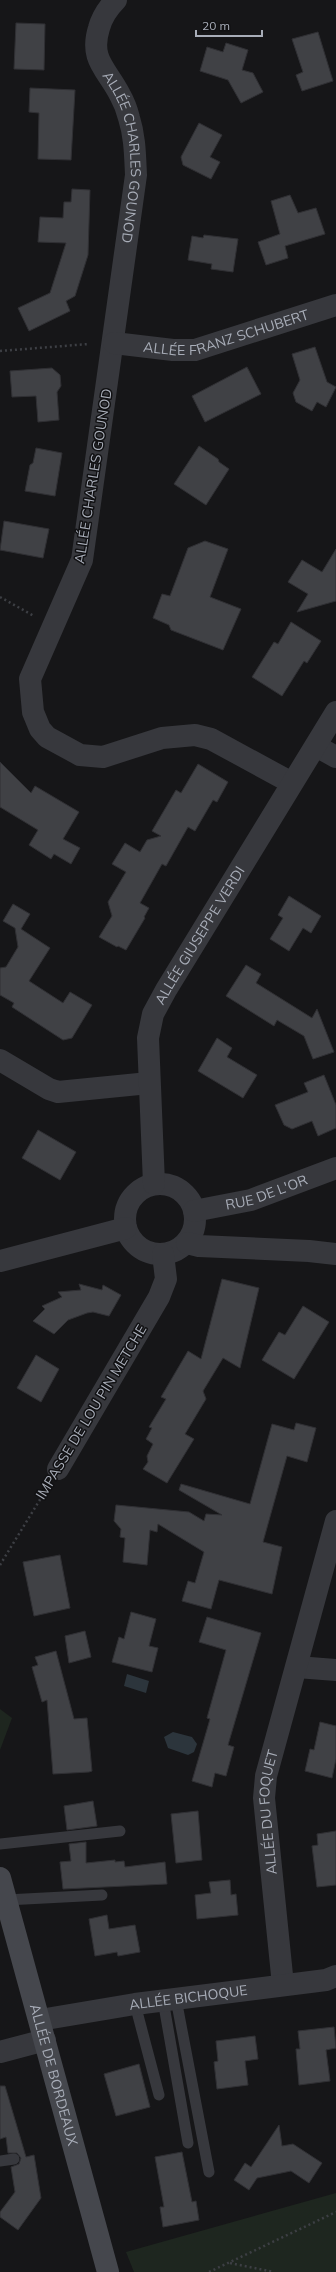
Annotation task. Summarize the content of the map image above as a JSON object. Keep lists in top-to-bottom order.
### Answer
{
  "streets": {
    "main road": ["ALLÉE DE BORDEAUX"],
    "street": [
      "ALLÉE CHARLES GOUNOD",
      "ALLÉE FRANZ SCHUBERT",
      "ALLÉE GIUSEPPE VERDI",
      "RUE DE L'OR",
      "IMPASSE DE LOU PIN METCHE",
      "ALLÉE DU FOQUET",
      "ALLÉE BICHOQUE"
    ]
  },
  "crossings": [
    ["ALLÉE CHARLES GOUNOD", "ALLÉE FRANZ SCHUBERT"],
    ["ALLÉE CHARLES GOUNOD", "ALLÉE GIUSEPPE VERDI"],
    ["ALLÉE GIUSEPPE VERDI", "RUE DE L'OR"],
    ["ALLÉE GIUSEPPE VERDI", "IMPASSE DE LOU PIN METCHE"],
    ["RUE DE L'OR", "IMPASSE DE LOU PIN METCHE"],
    ["ALLÉE DU FOQUET", "ALLÉE BICHOQUE"],
    ["ALLÉE BICHOQUE", "ALLÉE DE BORDEAUX"]
  ],
  "scale_bar": "20 m"
}
